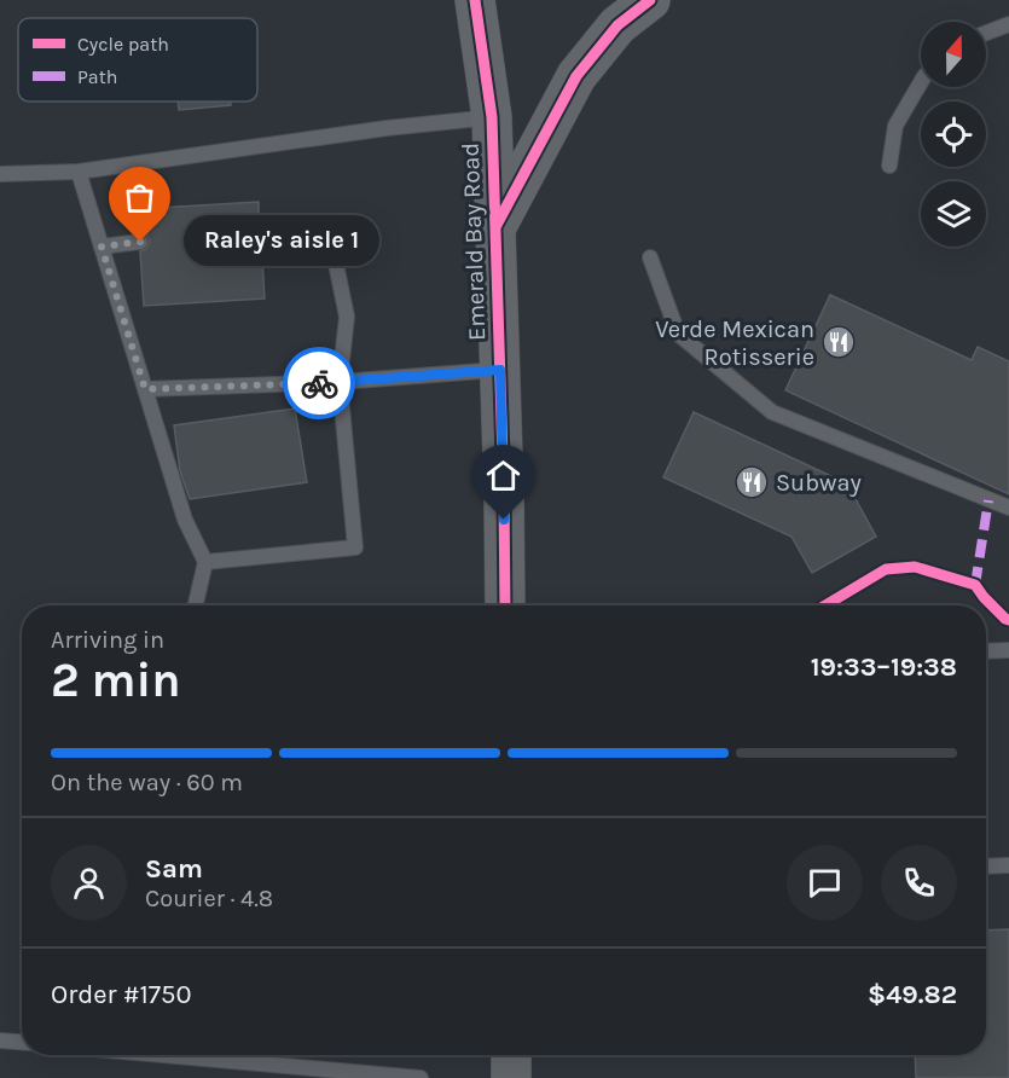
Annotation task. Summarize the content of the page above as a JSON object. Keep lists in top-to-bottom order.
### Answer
{
  "streets": {
    "highway": ["Emerald Bay Road"]
  },
  "places": {
    "other": ["Raley's aisle 1"],
    "restaurant": ["Verde Mexican Rotisserie", "Subway"]
  },
  "legend": ["Cycle path", "Path"],
  "north": "top",
  "page": {
    "bubble": "Raley's aisle 1",
    "heading": ["2 min", "Arriving in", "19:33–19:38"],
    "panel": [
      "Sam",
      "Courier · 4.8",
      "Order #1750",
      "$49.82"
    ],
    "bar": "On the way · 60 m"
  }
}
